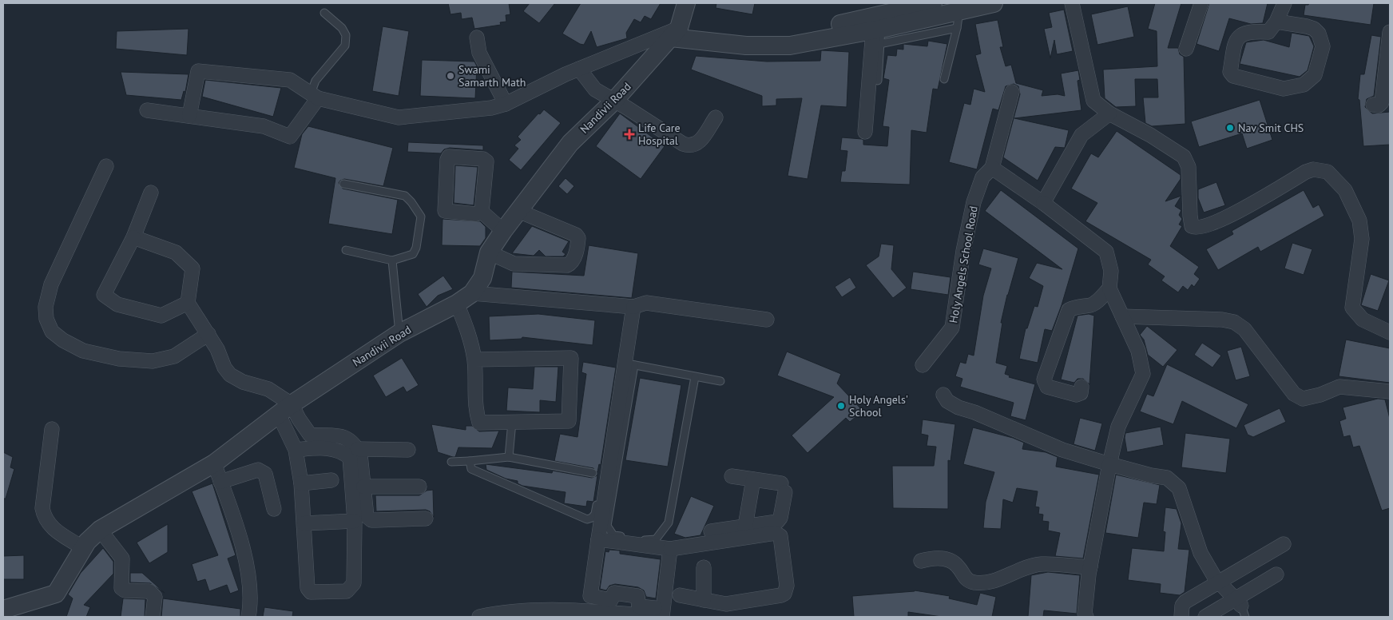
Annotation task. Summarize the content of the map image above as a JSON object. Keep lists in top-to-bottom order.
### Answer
{
  "streets": {
    "street": ["Nandivii Road", "Holy Angels School Road"]
  },
  "places": {
    "other": ["Swami Samarth Math", "Nav Smit CHS", "Holy Angels' School"],
    "health": ["Life Care Hospital"]
  }
}
